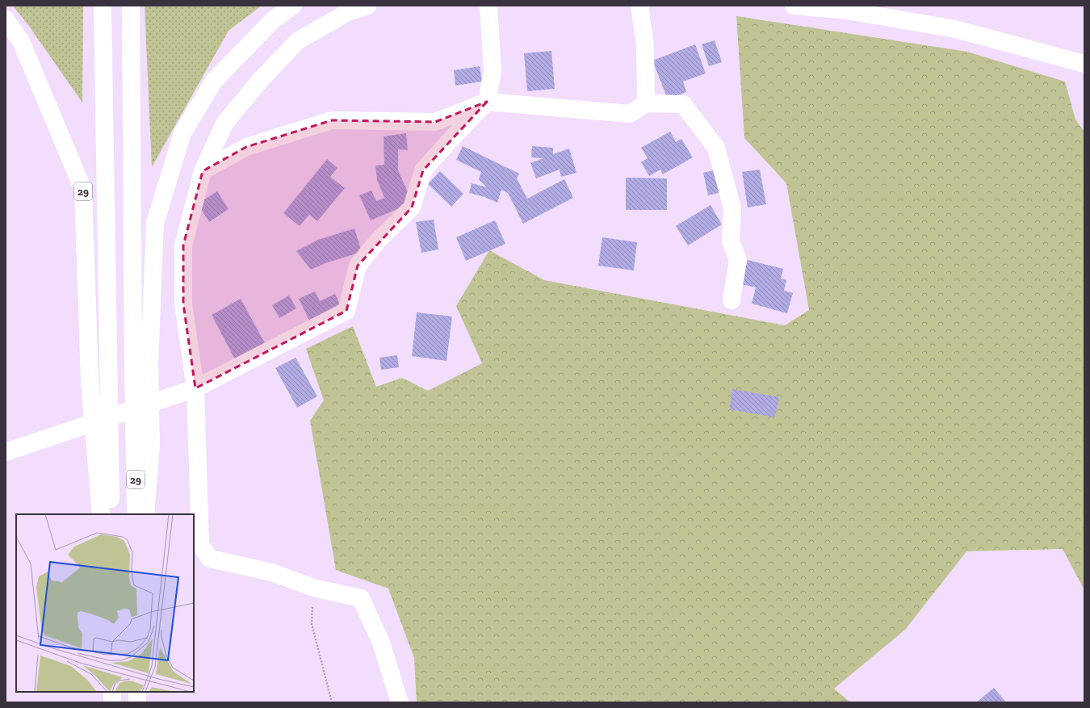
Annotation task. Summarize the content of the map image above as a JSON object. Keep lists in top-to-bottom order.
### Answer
{
  "streets": {
    "main road": ["29"]
  }
}
